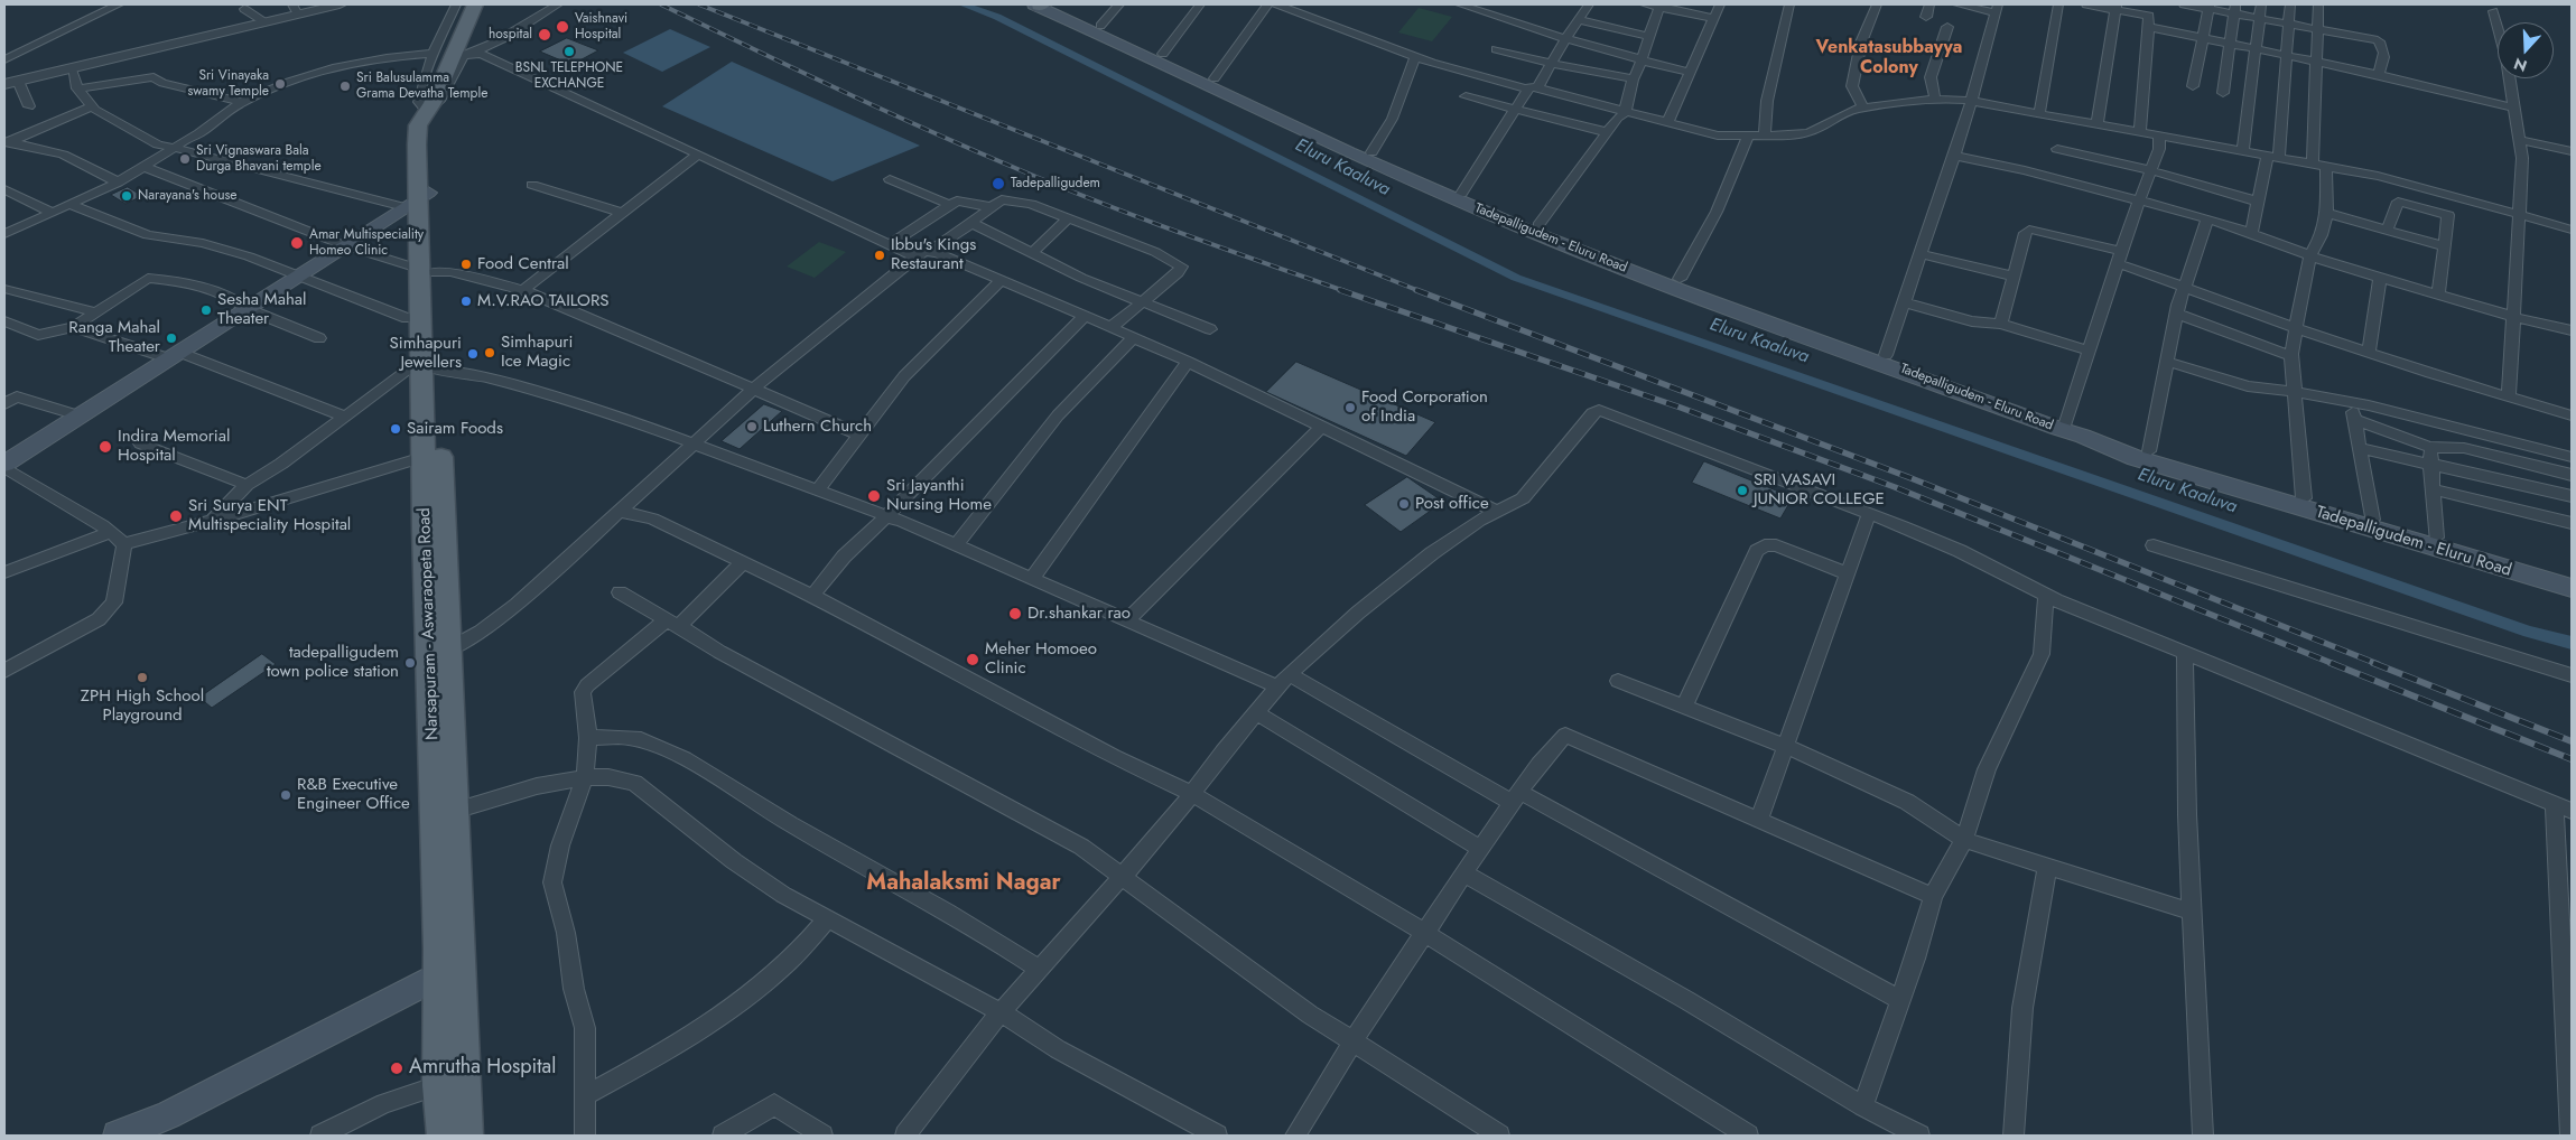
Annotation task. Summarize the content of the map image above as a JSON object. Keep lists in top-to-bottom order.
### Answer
{
  "streets": {
    "main road": ["Tadepalligudem - Eluru Road", "Narsapuram - Aswaraopeta Road"]
  },
  "districts": ["Venkatasubbayya Colony", "Mahalaksmi Nagar"],
  "water": ["Eluru Kaaluva"],
  "places": [
    "Vaishnavi Hospital",
    "hospital",
    "BSNL TELEPHONE EXCHANGE",
    "Sri Vinayaka swamy Temple",
    "Sri Balusulamma Grama Devatha Temple",
    "Sri Vignaswara Bala Durga Bhavani temple",
    "Tadepalligudem",
    "Narayana's house",
    "Amar Multispeciality Homeo Clinic",
    "Ibbu's Kings Restaurant",
    "Food Central",
    "M.V.RAO TAILORS",
    "Sesha Mahal Theater",
    "Ranga Mahal Theater",
    "Simhapuri Ice Magic",
    "Simhapuri Jewellers",
    "Food Corporation of India",
    "Luthern Church",
    "Sairam Foods",
    "Indira Memorial Hospital",
    "SRI VASAVI JUNIOR COLLEGE",
    "Sri Jayanthi Nursing Home",
    "Post office",
    "Sri Surya ENT Multispeciality Hospital",
    "Dr.shankar rao",
    "Meher Homoeo Clinic",
    "tadepalligudem town police station",
    "ZPH High School Playground",
    "R&B Executive Engineer Office",
    "Amrutha Hospital"
  ],
  "north": "bottom"
}
